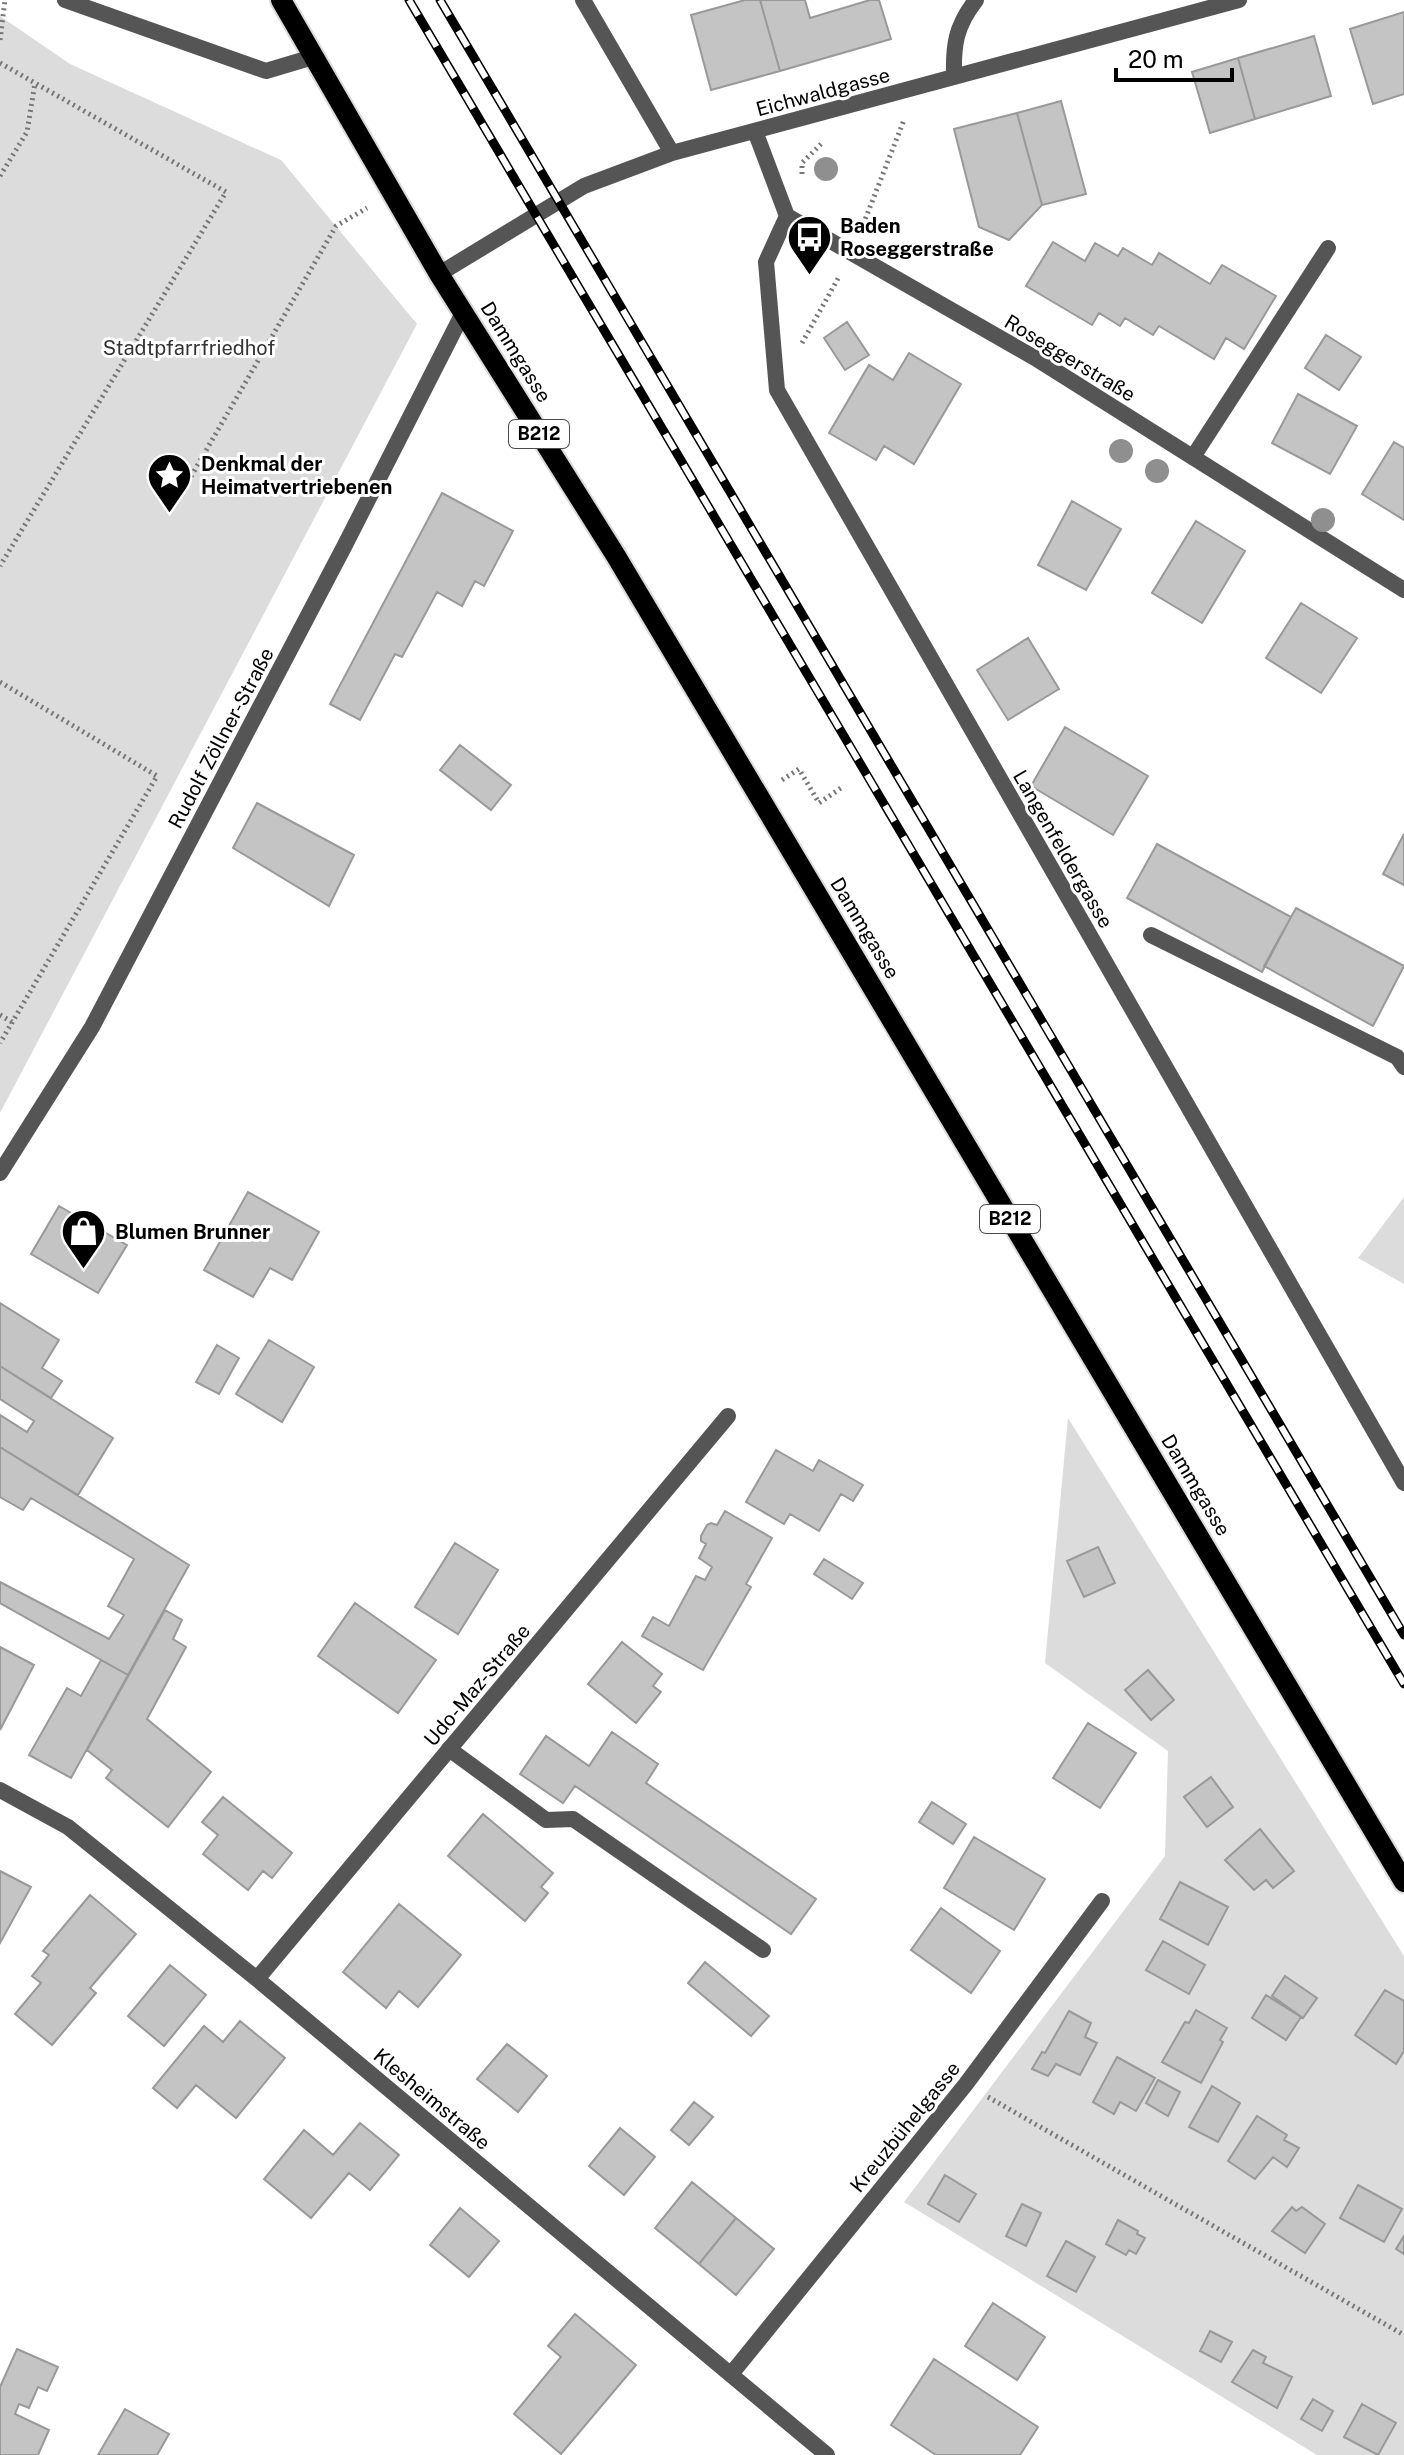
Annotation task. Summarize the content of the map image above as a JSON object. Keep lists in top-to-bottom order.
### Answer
{
  "streets": {
    "main road": ["Dammgasse", "B212"],
    "street": [
      "Eichwaldgasse",
      "Roseggerstraße",
      "Rudolf Zöllner-Straße",
      "Langenfeldergasse",
      "Udo-Maz-Straße",
      "Klesheimstraße",
      "Kreuzbühelgasse"
    ]
  },
  "crossings": [
    ["Eichwaldgasse", "Dammgasse"],
    ["Dammgasse", "Rudolf Zöllner-Straße"],
    ["Roseggerstraße", "Langenfeldergasse"],
    ["Udo-Maz-Straße", "Klesheimstraße"],
    ["Klesheimstraße", "Kreuzbühelgasse"]
  ],
  "parks": ["Stadtpfarrfriedhof"],
  "places": {
    "bus stop": ["Baden Roseggerstraße"],
    "place": ["Denkmal der Heimatvertriebenen"],
    "shop": ["Blumen Brunner"]
  },
  "scale_bar": "20 m"
}
